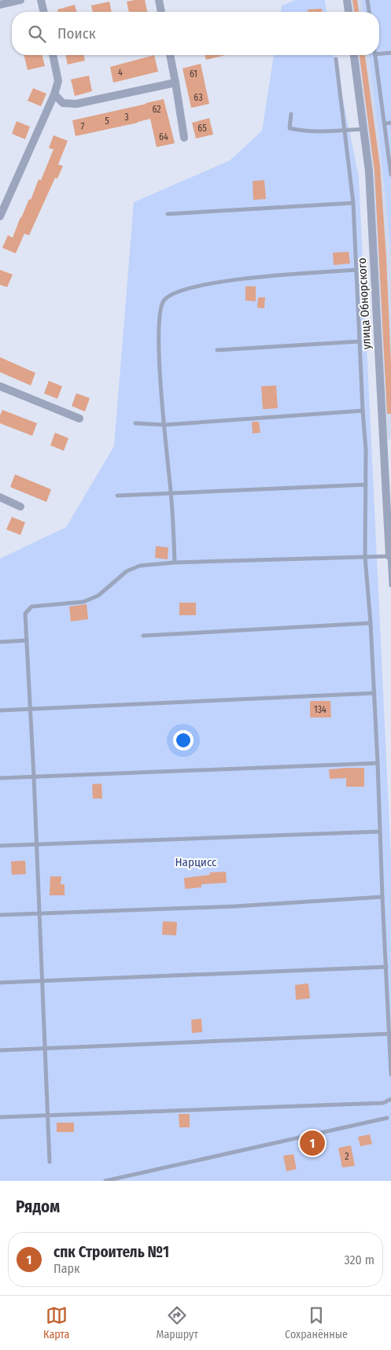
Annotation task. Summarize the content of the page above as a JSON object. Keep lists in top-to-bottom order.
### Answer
{
  "streets": {
    "street": ["улица Обнорского"]
  },
  "parks": ["Нарцисс"],
  "house_numbers": [
    "4",
    "61",
    "63",
    "62",
    "3",
    "5",
    "7",
    "65",
    "64",
    "134",
    "2"
  ],
  "page": {
    "search": "Поиск",
    "pins": "1",
    "heading": "Рядом",
    "list": [
      {
        "mark": "1",
        "name": "спк Строитель №1",
        "note": "Парк",
        "value": "320 m"
      }
    ],
    "nav": ["Карта", "Маршрут", "Сохранённые"]
  }
}
